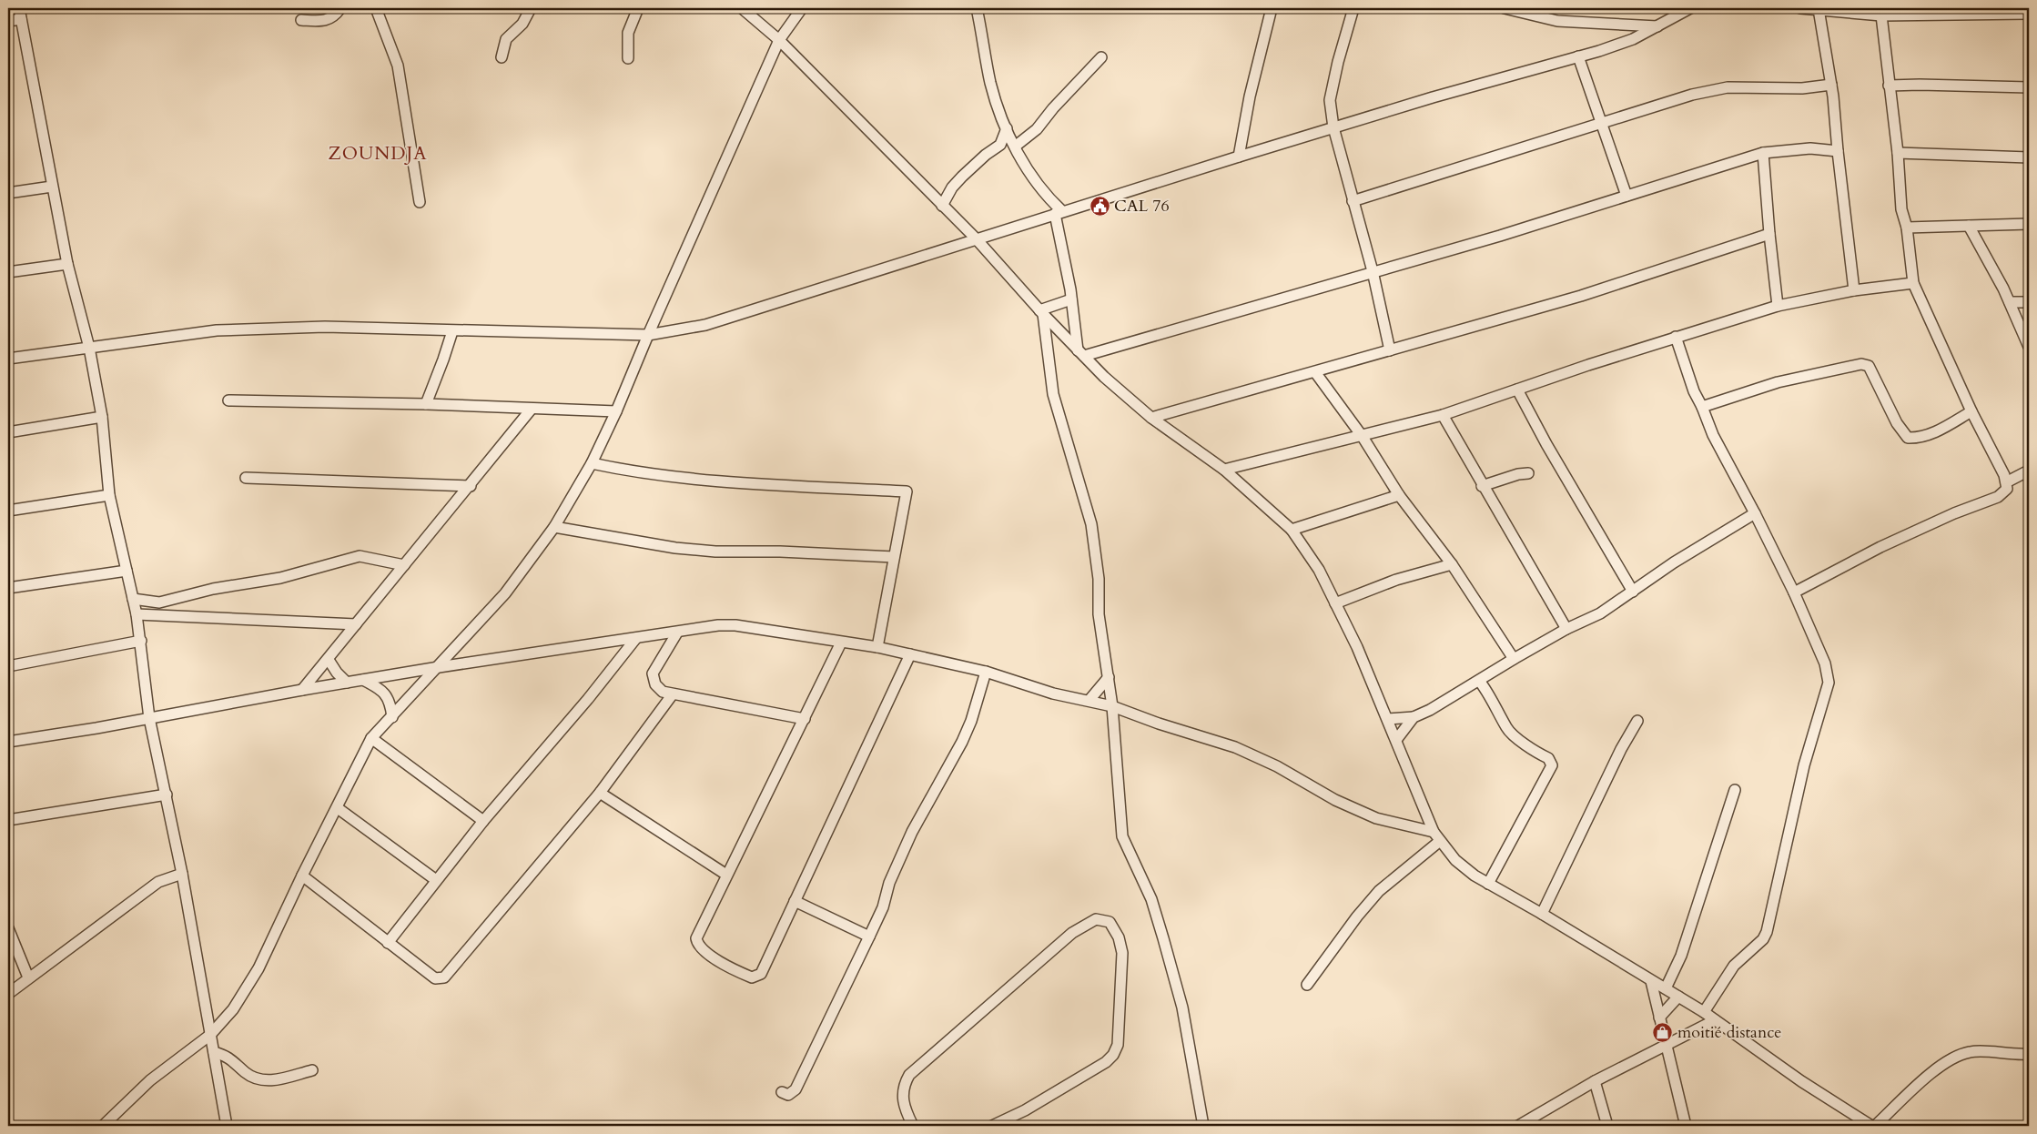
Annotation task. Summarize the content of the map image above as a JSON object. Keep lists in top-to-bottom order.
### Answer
{
  "districts": ["ZOUNDJA"],
  "places": {
    "public building": ["CAL 76"],
    "shop": ["moitié distance"]
  }
}
